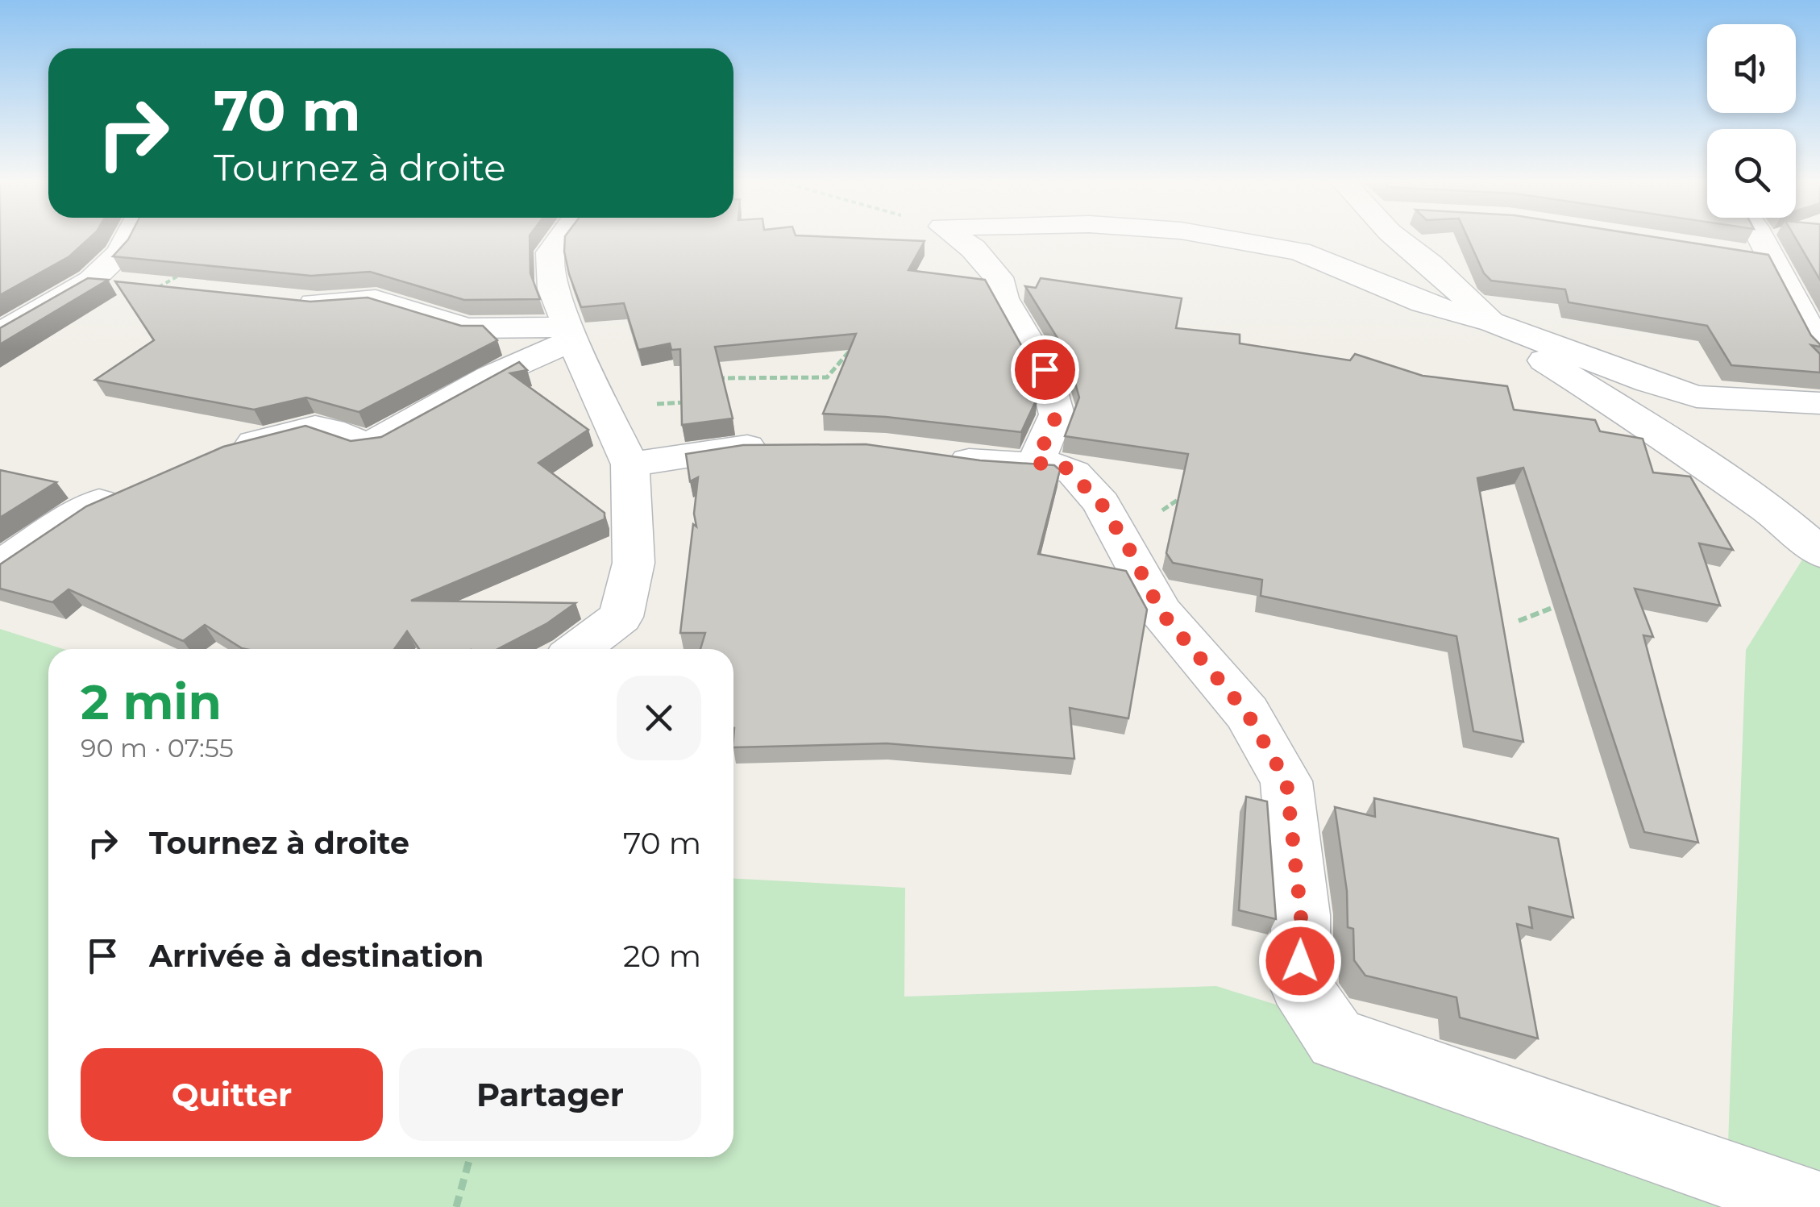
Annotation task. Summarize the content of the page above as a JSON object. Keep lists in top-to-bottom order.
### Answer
{
  "page": {
    "turn": ["70 m", "Tournez à droite"],
    "heading": ["2 min", "90 m · 07:55"],
    "list": [
      {
        "name": "Tournez à droite",
        "value": "70 m"
      },
      {
        "name": "Arrivée à destination",
        "value": "20 m"
      }
    ],
    "buttons": ["Quitter", "Partager"]
  }
}
